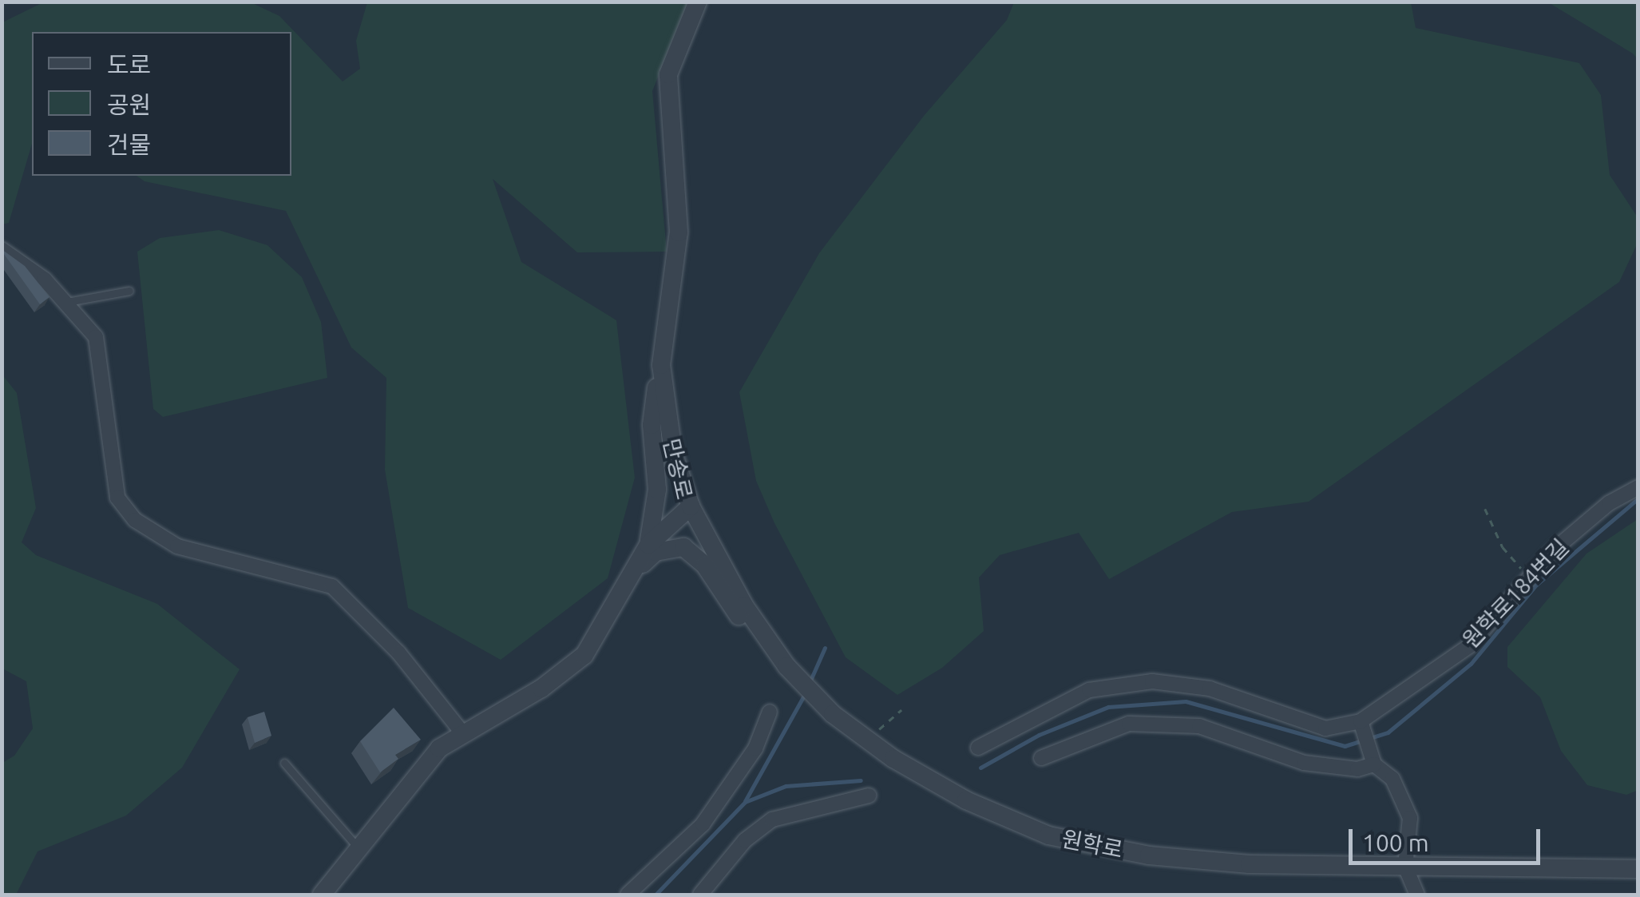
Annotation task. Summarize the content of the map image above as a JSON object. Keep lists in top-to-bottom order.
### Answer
{
  "streets": {
    "street": ["만송로", "원학로184번길", "원학로"]
  },
  "crossings": [
    ["만송로", "원학로"]
  ],
  "legend": ["도로", "공원", "건물"],
  "scale_bar": "100 m"
}
